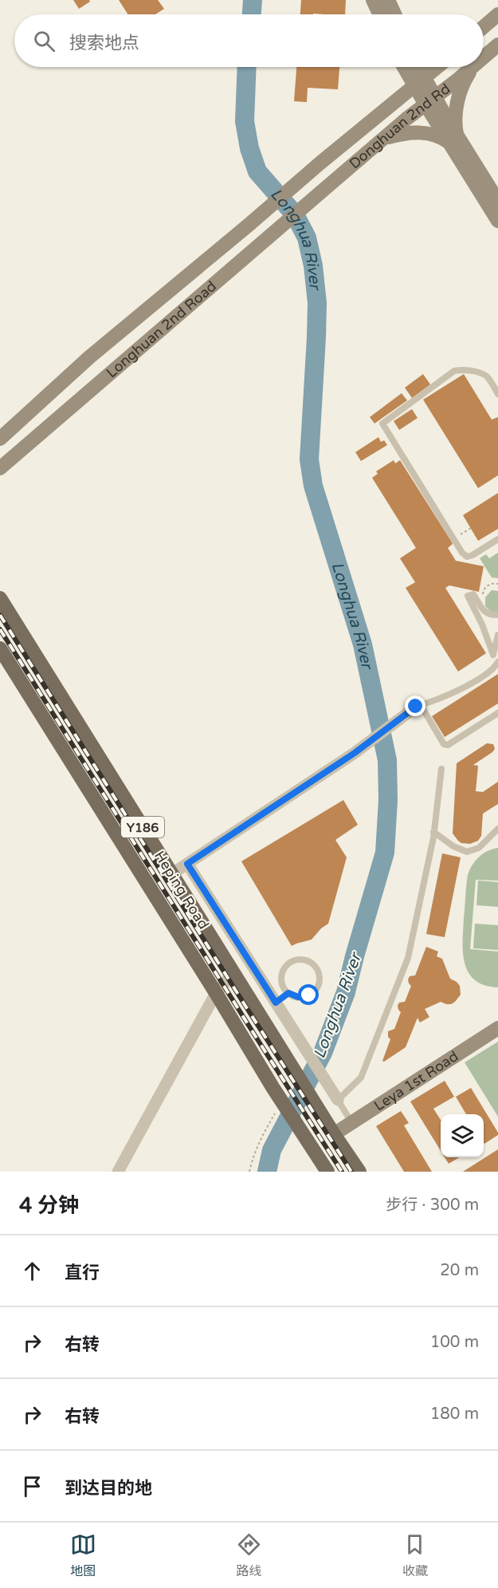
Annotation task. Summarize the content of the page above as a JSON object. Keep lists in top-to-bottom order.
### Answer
{
  "streets": {
    "main road": [
      "Donghuan 2nd Rd",
      "Longhuan 2nd Road",
      "Y186",
      "Heping Road",
      "Leya 1st Road"
    ]
  },
  "crossings": [
    ["Donghuan 2nd Rd", "Longhuan 2nd Road"],
    ["Y186", "Heping Road"],
    ["Y186", "Leya 1st Road"],
    ["Heping Road", "Leya 1st Road"]
  ],
  "water": ["Longhua River"],
  "page": {
    "search": "搜索地点",
    "heading": ["4 分钟", "步行 · 300 m"],
    "list": [
      ["直行", "20 m"],
      ["右转", "100 m"],
      ["右转", "180 m"],
      "到达目的地"
    ],
    "nav": ["地图", "路线", "收藏"]
  }
}
